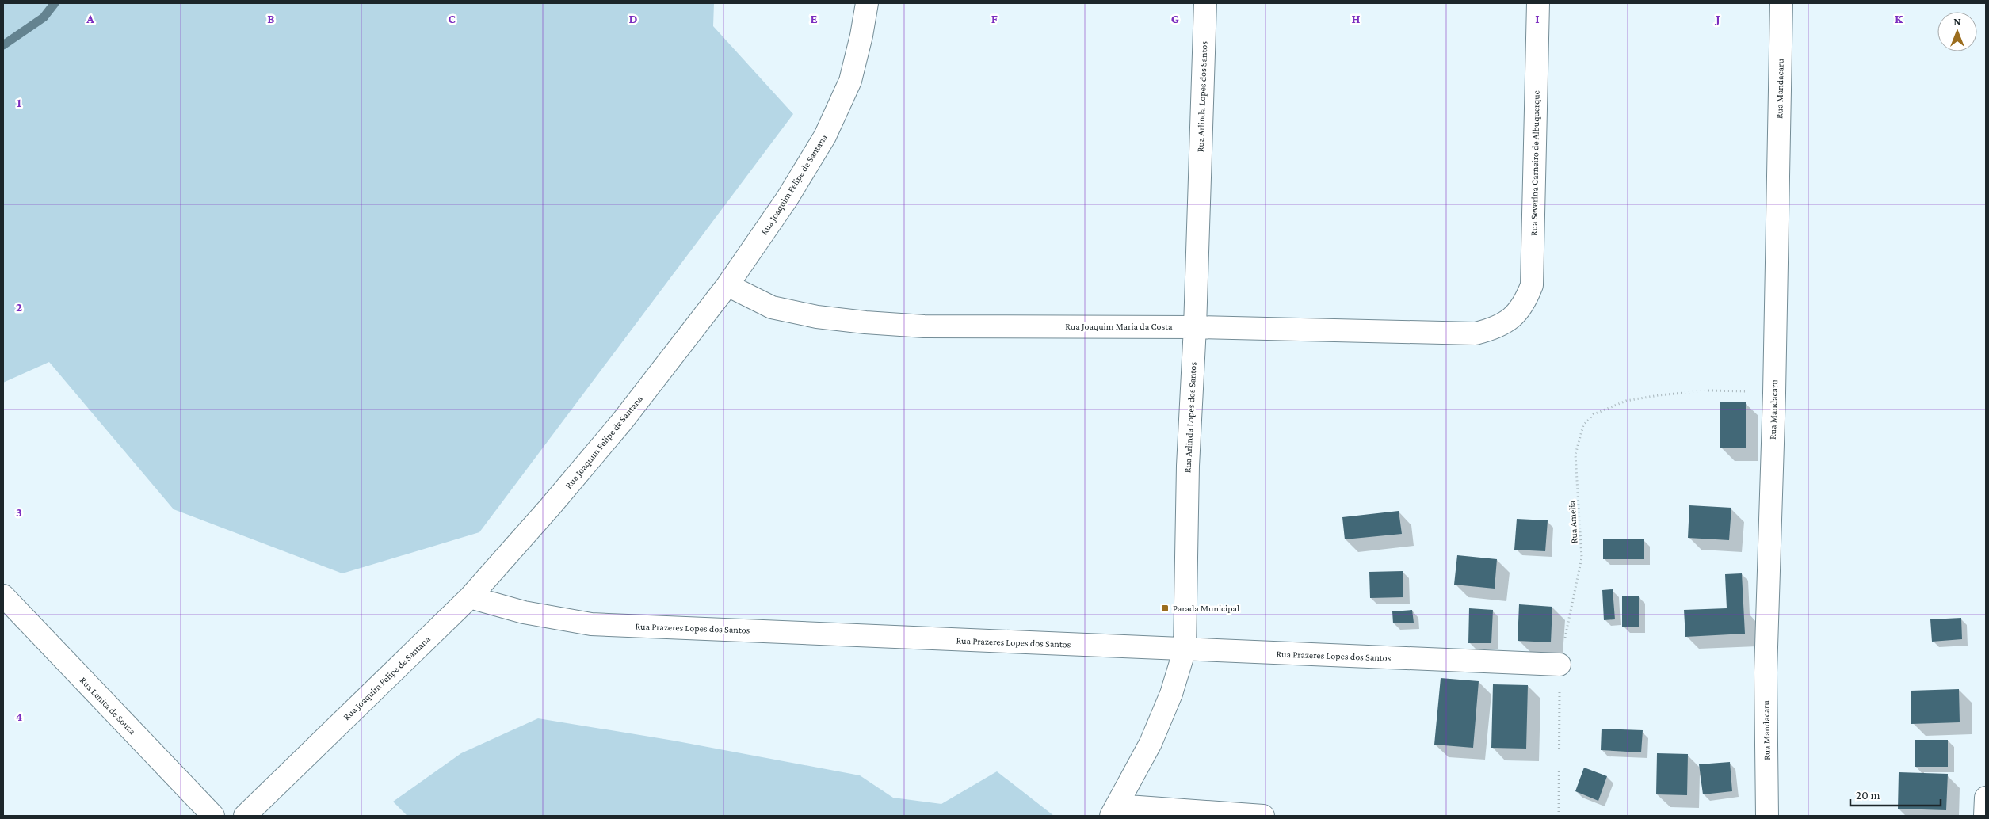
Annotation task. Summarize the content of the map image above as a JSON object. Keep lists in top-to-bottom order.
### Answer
{
  "streets": {
    "street": [
      "Rua Mandacaru",
      "Rua Arlinda Lopes dos Santos",
      "Rua Severina Carneiro de Albuquerque",
      "Rua Joaquim Felipe de Santana",
      "Rua Joaquim Maria da Costa",
      "Rua Prazeres Lopes dos Santos",
      "Rua Lenita de Souza"
    ],
    "path": ["Rua Amelia"]
  },
  "crossings": [
    ["Rua Mandacaru", "Rua Amelia"],
    ["Rua Arlinda Lopes dos Santos", "Rua Joaquim Maria da Costa"],
    ["Rua Arlinda Lopes dos Santos", "Rua Prazeres Lopes dos Santos"],
    ["Rua Severina Carneiro de Albuquerque", "Rua Joaquim Maria da Costa"],
    ["Rua Joaquim Felipe de Santana", "Rua Joaquim Maria da Costa"],
    ["Rua Joaquim Felipe de Santana", "Rua Prazeres Lopes dos Santos"],
    ["Rua Amelia", "Rua Prazeres Lopes dos Santos"]
  ],
  "places": {
    "transit": ["Parada Municipal"]
  },
  "scale_bar": "20 m",
  "north": "top",
  "grid": {
    "columns": [
      "A",
      "B",
      "C",
      "D",
      "E",
      "F",
      "G",
      "H",
      "I",
      "J",
      "K"
    ],
    "rows": [
      "1",
      "2",
      "3",
      "4"
    ]
  }
}
